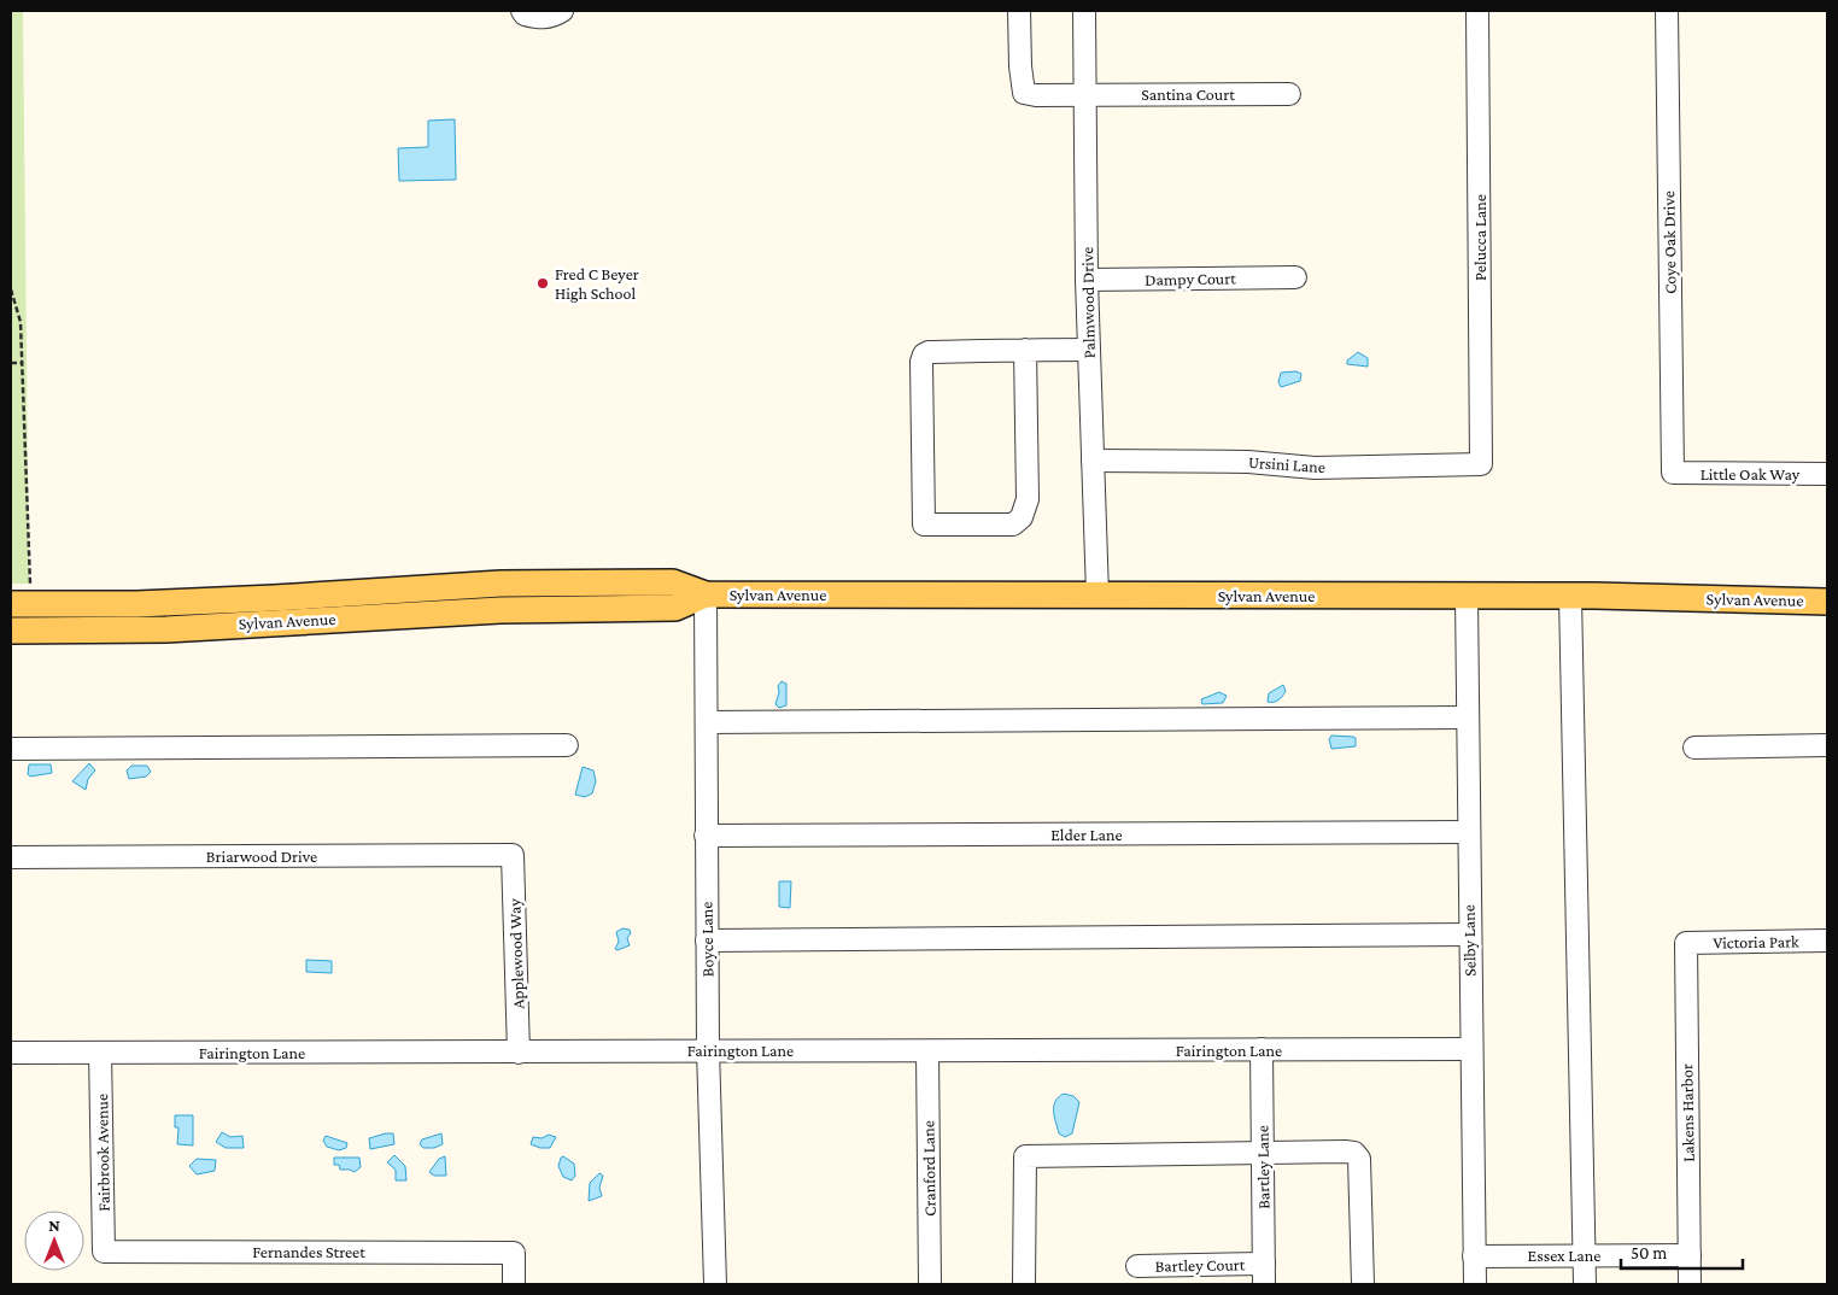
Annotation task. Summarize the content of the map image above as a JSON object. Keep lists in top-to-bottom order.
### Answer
{
  "streets": {
    "main road": ["Sylvan Avenue"],
    "street": [
      "Santina Court",
      "Pelucca Lane",
      "Coye Oak Drive",
      "Dampy Court",
      "Palmwood Drive",
      "Ursini Lane",
      "Little Oak Way",
      "Elder Lane",
      "Briarwood Drive",
      "Boyce Lane",
      "Selby Lane",
      "Victoria Park",
      "Applewood Way",
      "Fairington Lane",
      "Lakens Harbor",
      "Fairbrook Avenue",
      "Bartley Lane",
      "Cranford Lane",
      "Fernandes Street",
      "Essex Lane",
      "Bartley Court"
    ]
  },
  "crossings": [
    ["Santina Court", "Palmwood Drive"],
    ["Pelucca Lane", "Ursini Lane"],
    ["Coye Oak Drive", "Little Oak Way"],
    ["Dampy Court", "Palmwood Drive"],
    ["Palmwood Drive", "Ursini Lane"],
    ["Palmwood Drive", "Sylvan Avenue"],
    ["Sylvan Avenue", "Boyce Lane"],
    ["Sylvan Avenue", "Selby Lane"],
    ["Elder Lane", "Boyce Lane"],
    ["Elder Lane", "Selby Lane"],
    ["Briarwood Drive", "Applewood Way"],
    ["Boyce Lane", "Fairington Lane"],
    ["Selby Lane", "Fairington Lane"],
    ["Selby Lane", "Essex Lane"],
    ["Victoria Park", "Lakens Harbor"],
    ["Applewood Way", "Fairington Lane"],
    ["Fairington Lane", "Fairbrook Avenue"],
    ["Fairington Lane", "Bartley Lane"],
    ["Fairington Lane", "Cranford Lane"],
    ["Lakens Harbor", "Essex Lane"],
    ["Fairbrook Avenue", "Fernandes Street"],
    ["Bartley Lane", "Bartley Court"]
  ],
  "places": ["Fred C Beyer High School"],
  "scale_bar": "50 m",
  "north": "top"
}
